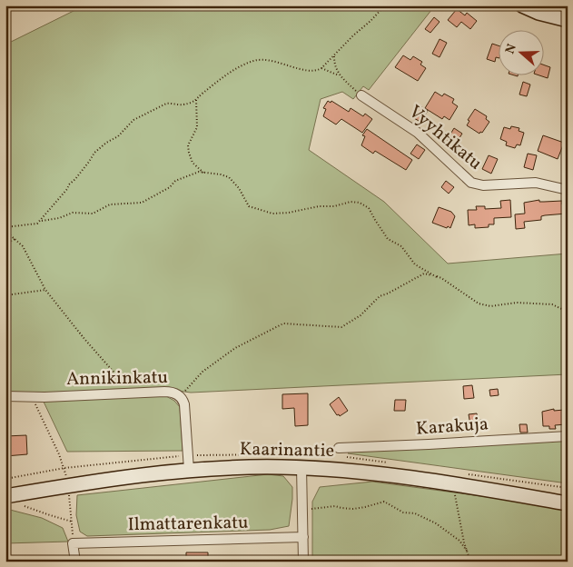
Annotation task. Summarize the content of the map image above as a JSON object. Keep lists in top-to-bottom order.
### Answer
{
  "streets": {
    "main road": ["Kaarinantie"],
    "street": [
      "Vyyhtikatu",
      "Annikinkatu",
      "Karakuja",
      "Ilmattarenkatu"
    ]
  },
  "crossings": [
    ["Annikinkatu", "Kaarinantie"]
  ],
  "north": "left"
}
